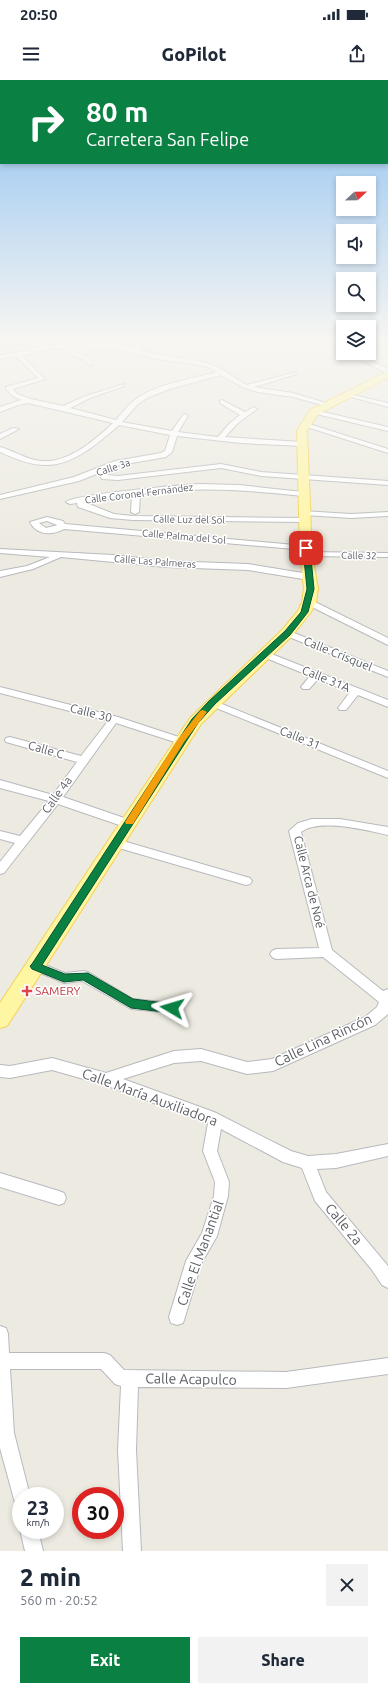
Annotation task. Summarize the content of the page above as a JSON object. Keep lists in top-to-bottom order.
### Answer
{
  "streets": {
    "street": [
      "Calle 3a",
      "Calle Coronel Fernández",
      "Calle Luz del Sol",
      "Calle Palma del Sol",
      "Calle 32",
      "Calle Las Palmeras",
      "Calle Crisquel",
      "Calle 31A",
      "Calle 30",
      "Calle 31",
      "Calle C",
      "Calle 4a",
      "Calle Arca de Noé",
      "Calle Lina Rincón",
      "Calle María Auxiliadora",
      "Calle 2a",
      "Calle El Manantial",
      "Calle Acapulco"
    ]
  },
  "crossings": [
    ["Calle Coronel Fernández", "Calle Luz del Sol"],
    ["Calle Palma del Sol", "Calle 32"],
    ["Calle 30", "Calle 4a"],
    ["Calle C", "Calle 4a"],
    ["Calle Lina Rincón", "Calle María Auxiliadora"],
    ["Calle María Auxiliadora", "Calle 2a"],
    ["Calle María Auxiliadora", "Calle El Manantial"]
  ],
  "places": {
    "health": ["SAMERY"]
  },
  "north": "right",
  "page": {
    "status": "20:50",
    "header": "GoPilot",
    "turn": ["80 m", "Carretera San Felipe"],
    "speed": "23 km/h",
    "limit": "30",
    "heading": ["2 min", "560 m · 20:52"],
    "buttons": ["Exit", "Share"]
  }
}
